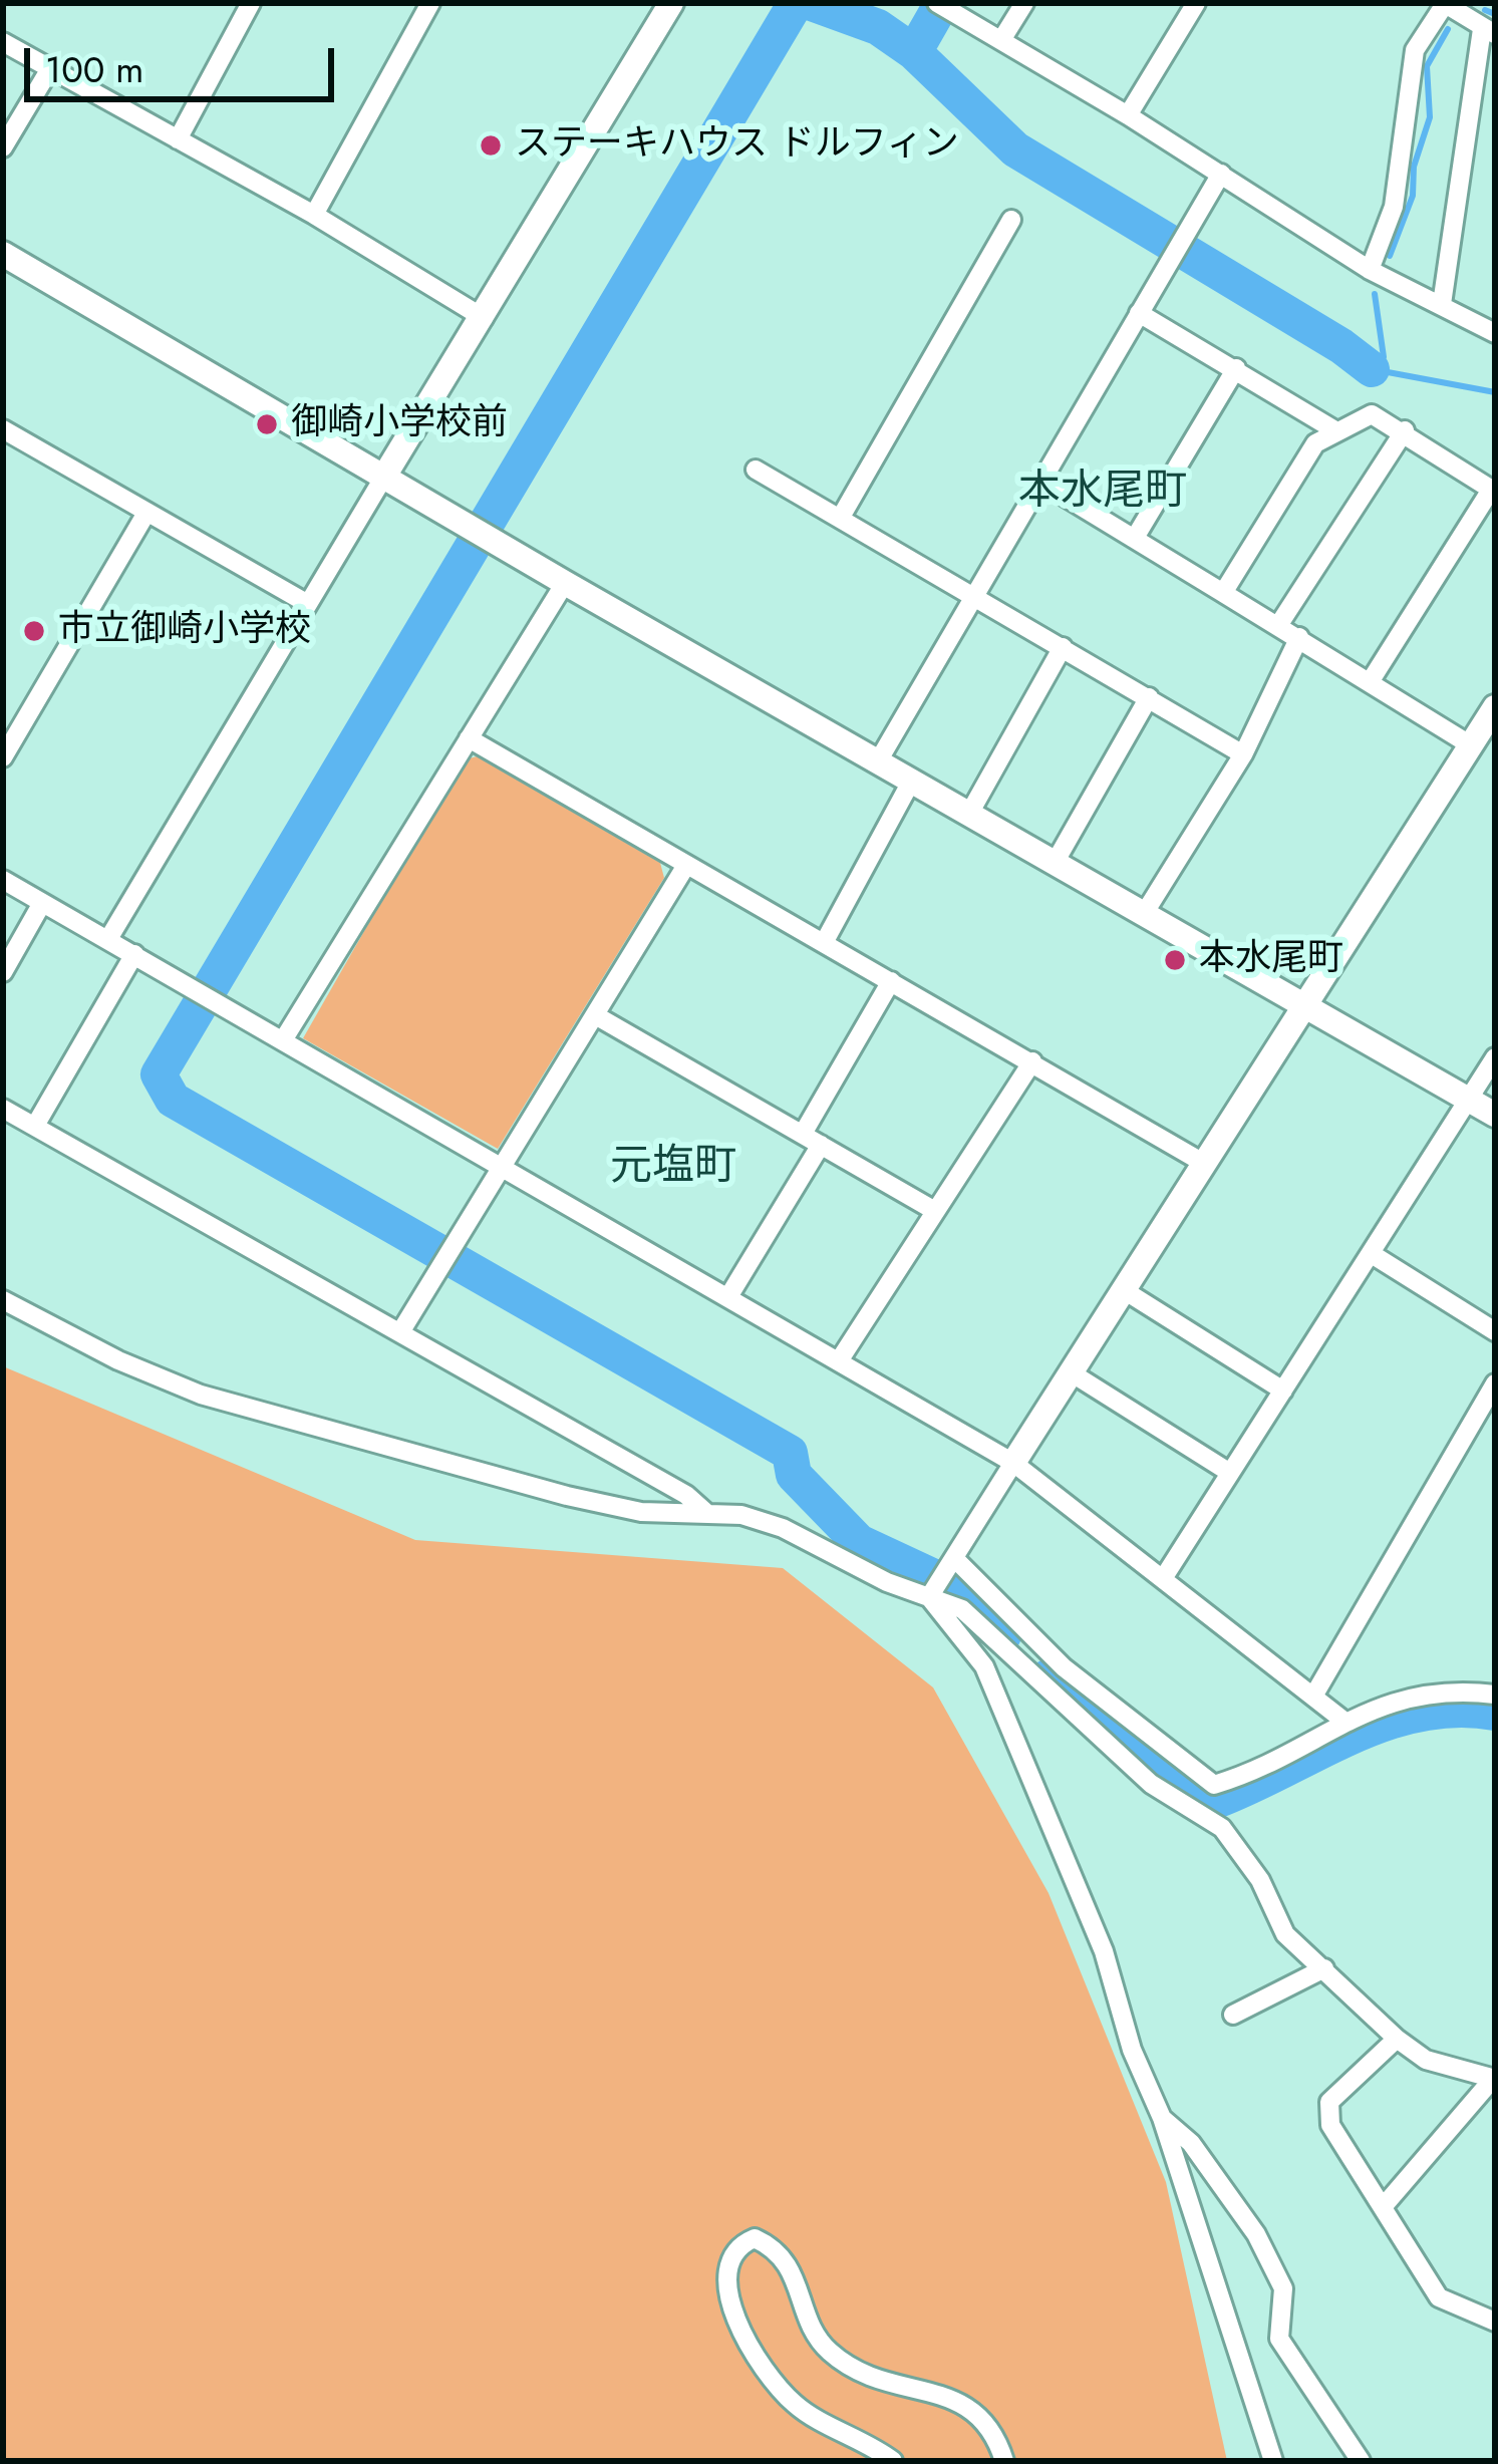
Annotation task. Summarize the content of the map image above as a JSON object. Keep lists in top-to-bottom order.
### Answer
{
  "districts": ["本水尾町", "元塩町"],
  "places": [
    "ステーキハウス ドルフィン",
    "御崎小学校前",
    "市立御崎小学校",
    "本水尾町"
  ],
  "scale_bar": "100 m"
}
